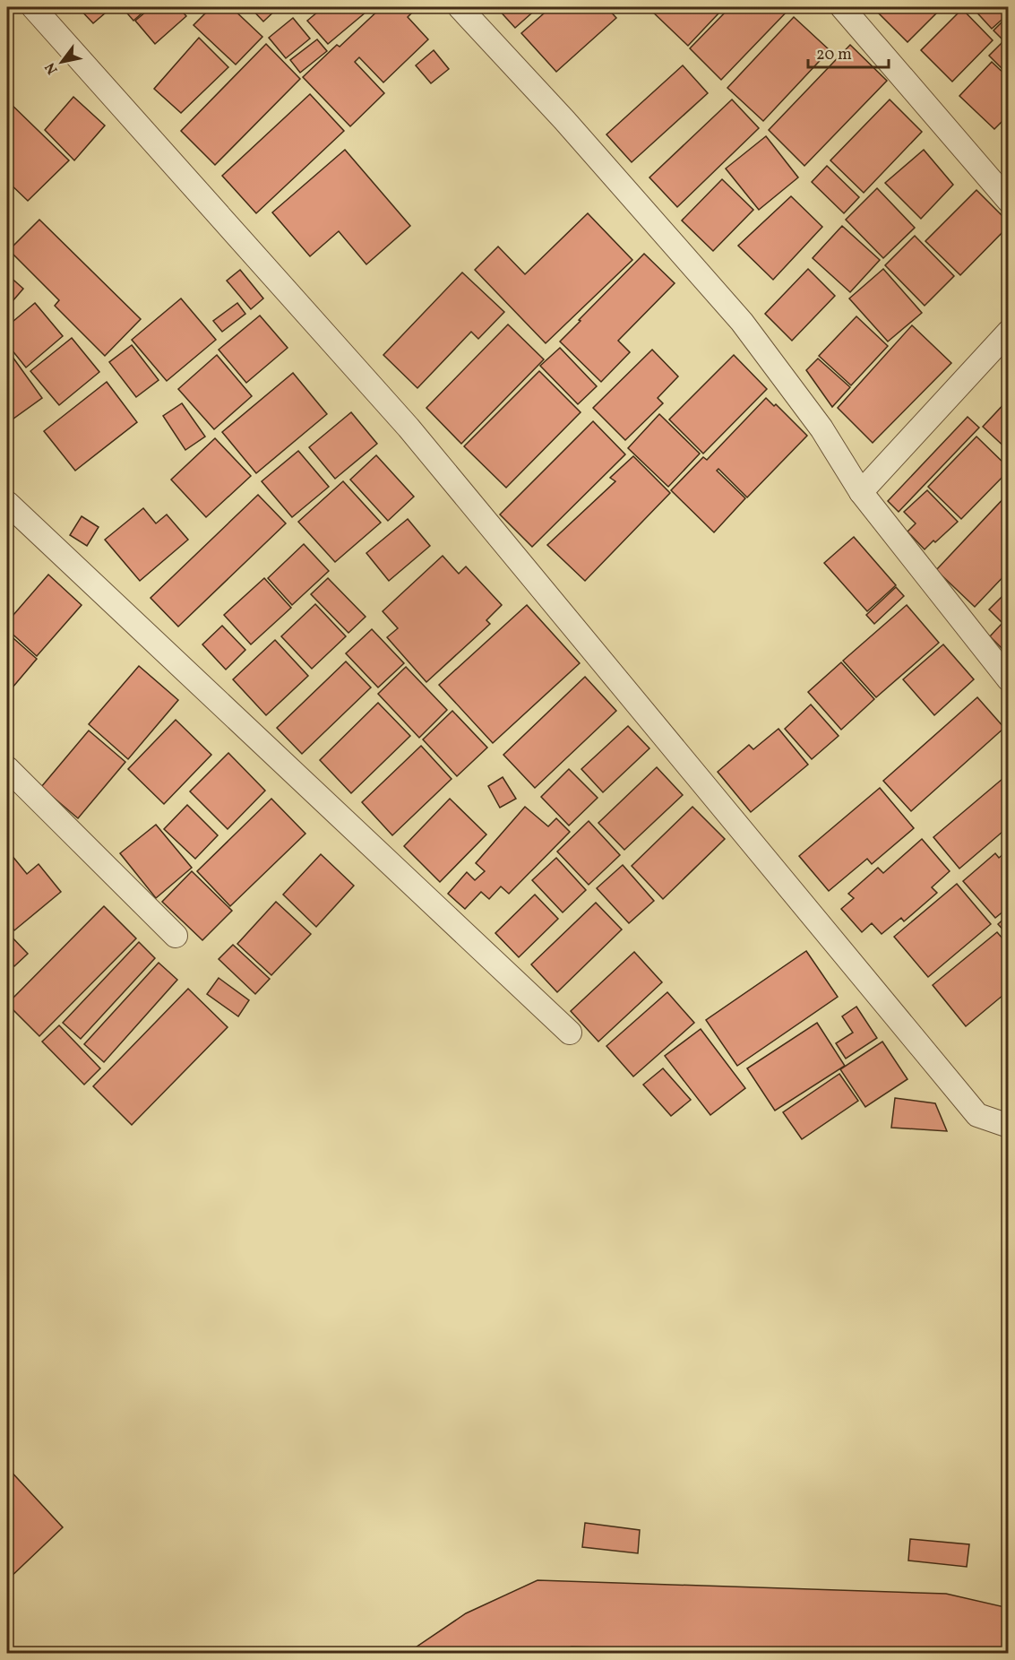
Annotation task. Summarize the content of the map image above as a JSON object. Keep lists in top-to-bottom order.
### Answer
{
  "scale_bar": "20 m",
  "north": "bottom left"
}
